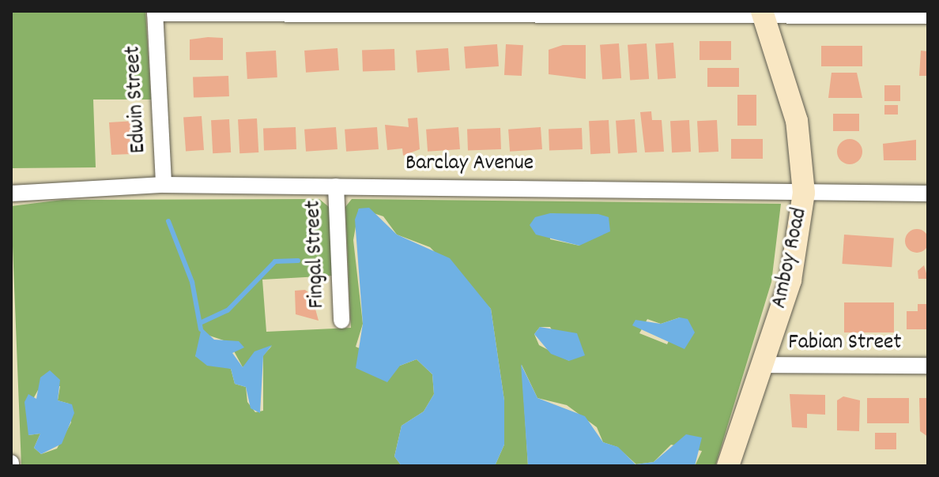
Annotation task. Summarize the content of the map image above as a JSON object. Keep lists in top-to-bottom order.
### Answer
{
  "streets": {
    "main road": ["Amboy Road"],
    "street": [
      "Edwin Street",
      "Barclay Avenue",
      "Fingal Street",
      "Fabian Street"
    ]
  },
  "crossings": [
    ["Edwin Street", "Barclay Avenue"],
    ["Barclay Avenue", "Fingal Street"],
    ["Barclay Avenue", "Amboy Road"],
    ["Amboy Road", "Fabian Street"]
  ]
}
